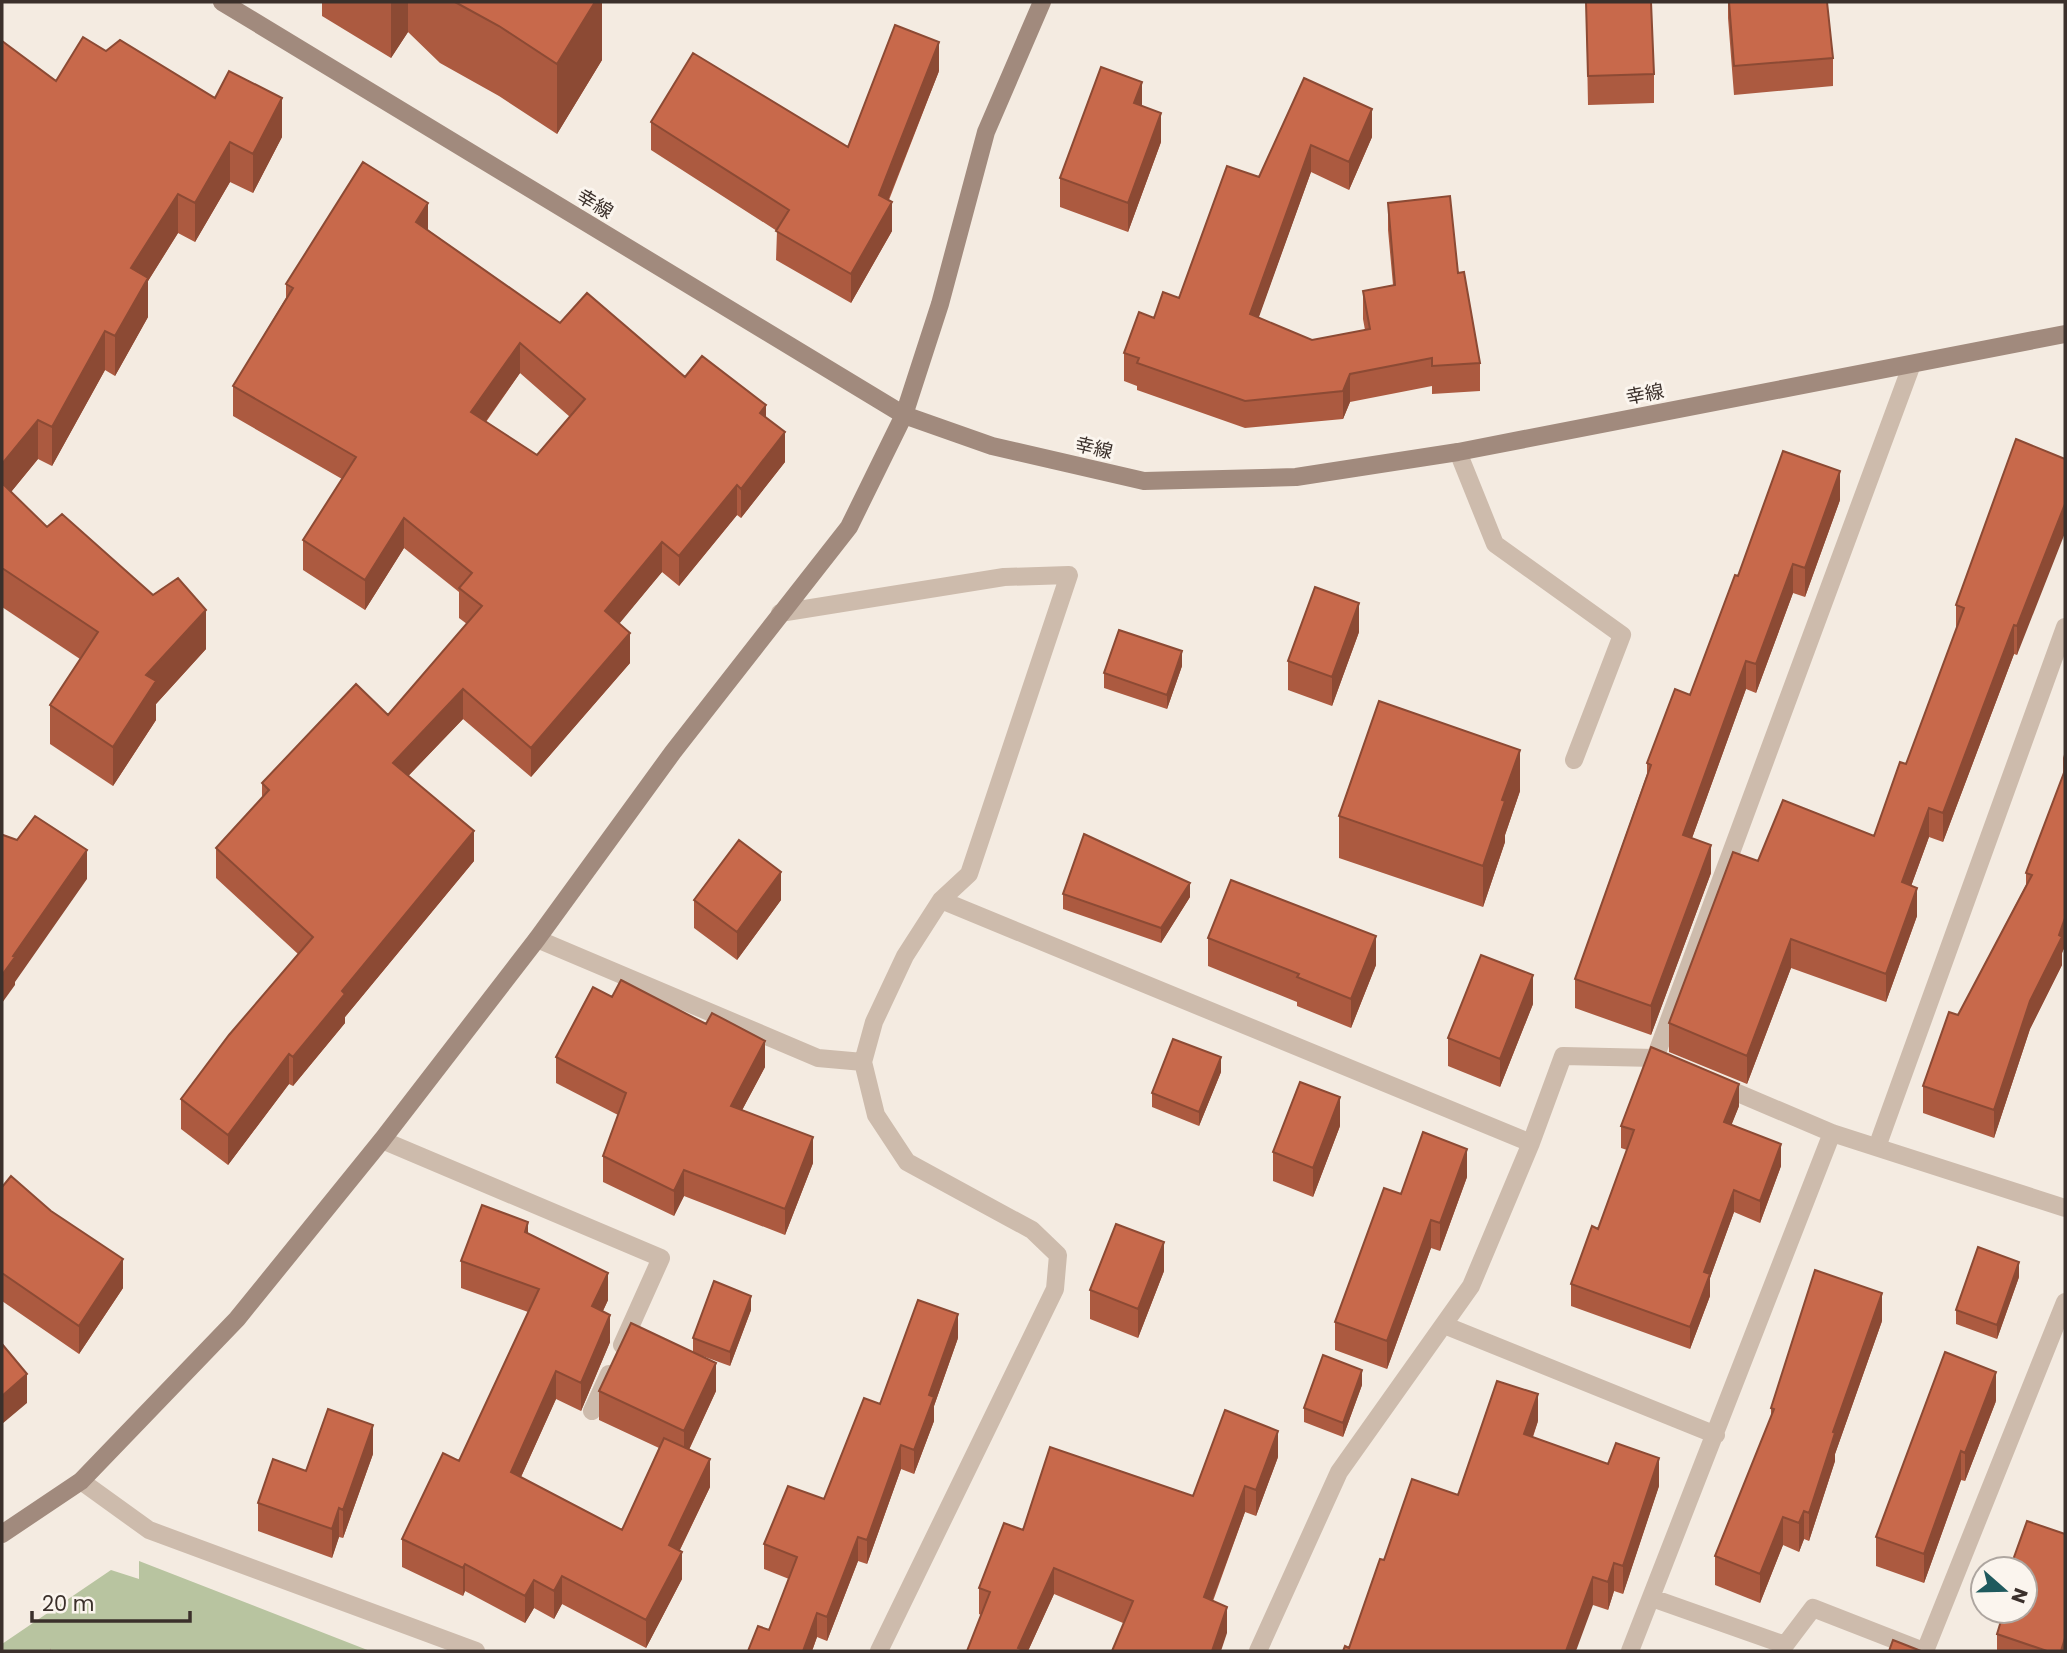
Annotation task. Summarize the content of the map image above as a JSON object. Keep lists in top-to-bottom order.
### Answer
{
  "streets": {
    "street": ["幸線"]
  },
  "scale_bar": "20 m",
  "north": "right"
}
